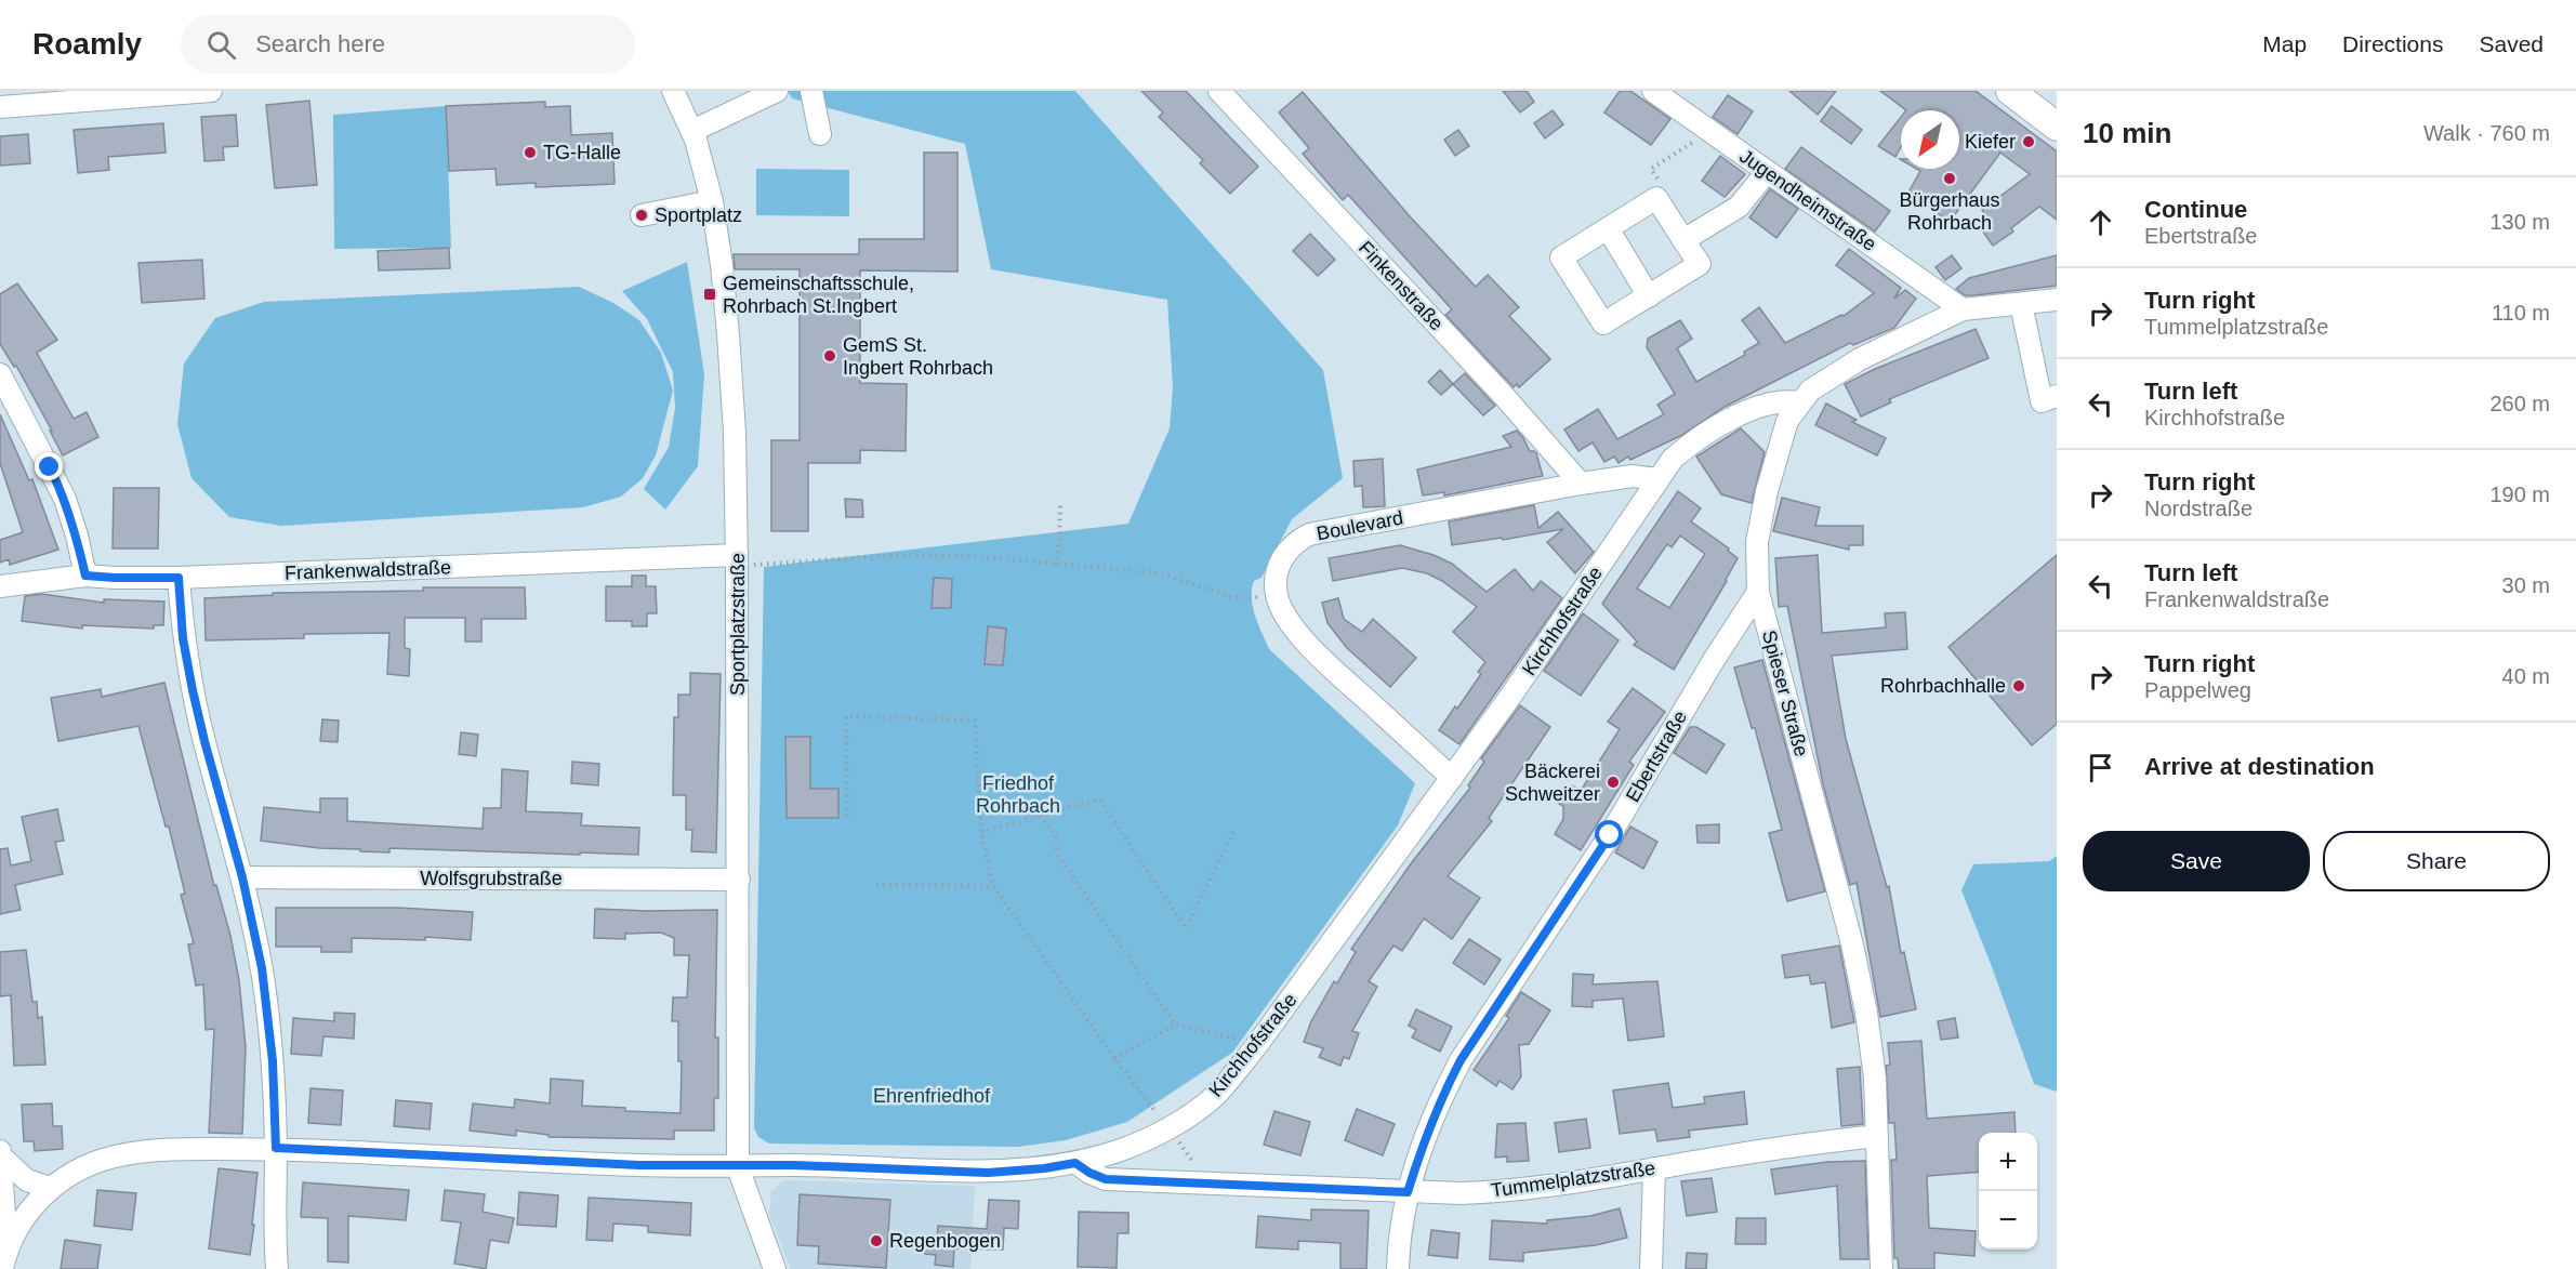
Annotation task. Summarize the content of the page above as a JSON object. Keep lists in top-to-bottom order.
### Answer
{
  "streets": {
    "street": [
      "Jugendheimstraße",
      "Finkenstraße",
      "Boulevard",
      "Frankenwaldstraße",
      "Kirchhofstraße",
      "Sportplatzstraße",
      "Spieser Straße",
      "Ebertstraße",
      "Wolfsgrubstraße",
      "Tummelplatzstraße"
    ]
  },
  "crossings": [
    ["Jugendheimstraße", "Spieser Straße"],
    ["Finkenstraße", "Boulevard"],
    ["Boulevard", "Kirchhofstraße"],
    ["Frankenwaldstraße", "Sportplatzstraße"],
    ["Kirchhofstraße", "Sportplatzstraße"],
    ["Kirchhofstraße", "Spieser Straße"],
    ["Kirchhofstraße", "Tummelplatzstraße"],
    ["Sportplatzstraße", "Wolfsgrubstraße"],
    ["Spieser Straße", "Ebertstraße"],
    ["Spieser Straße", "Tummelplatzstraße"],
    ["Ebertstraße", "Tummelplatzstraße"]
  ],
  "parks": ["Friedhof Rohrbach", "Ehrenfriedhof"],
  "places": {
    "other": [
      "Kiefer",
      "TG-Halle",
      "Bürgerhaus Rohrbach",
      "Sportplatz",
      "GemS St. Ingbert Rohrbach",
      "Rohrbachhalle",
      "Bäckerei Schweitzer",
      "Regenbogen"
    ],
    "transit": ["Gemeinschaftsschule, Rohrbach St.Ingbert"]
  },
  "north": "bottom left",
  "page": {
    "header": "Roamly",
    "search": "Search here",
    "nav": ["Map", "Directions", "Saved"],
    "heading": ["10 min", "Walk · 760 m"],
    "list": [
      ["Continue", "Ebertstraße", "130 m"],
      ["Turn right", "Tummelplatzstraße", "110 m"],
      ["Turn left", "Kirchhofstraße", "260 m"],
      ["Turn right", "Nordstraße", "190 m"],
      ["Turn left", "Frankenwaldstraße", "30 m"],
      ["Turn right", "Pappelweg", "40 m"],
      "Arrive at destination"
    ],
    "buttons": ["Save", "Share"],
    "map_buttons": ["+", "−"]
  }
}
